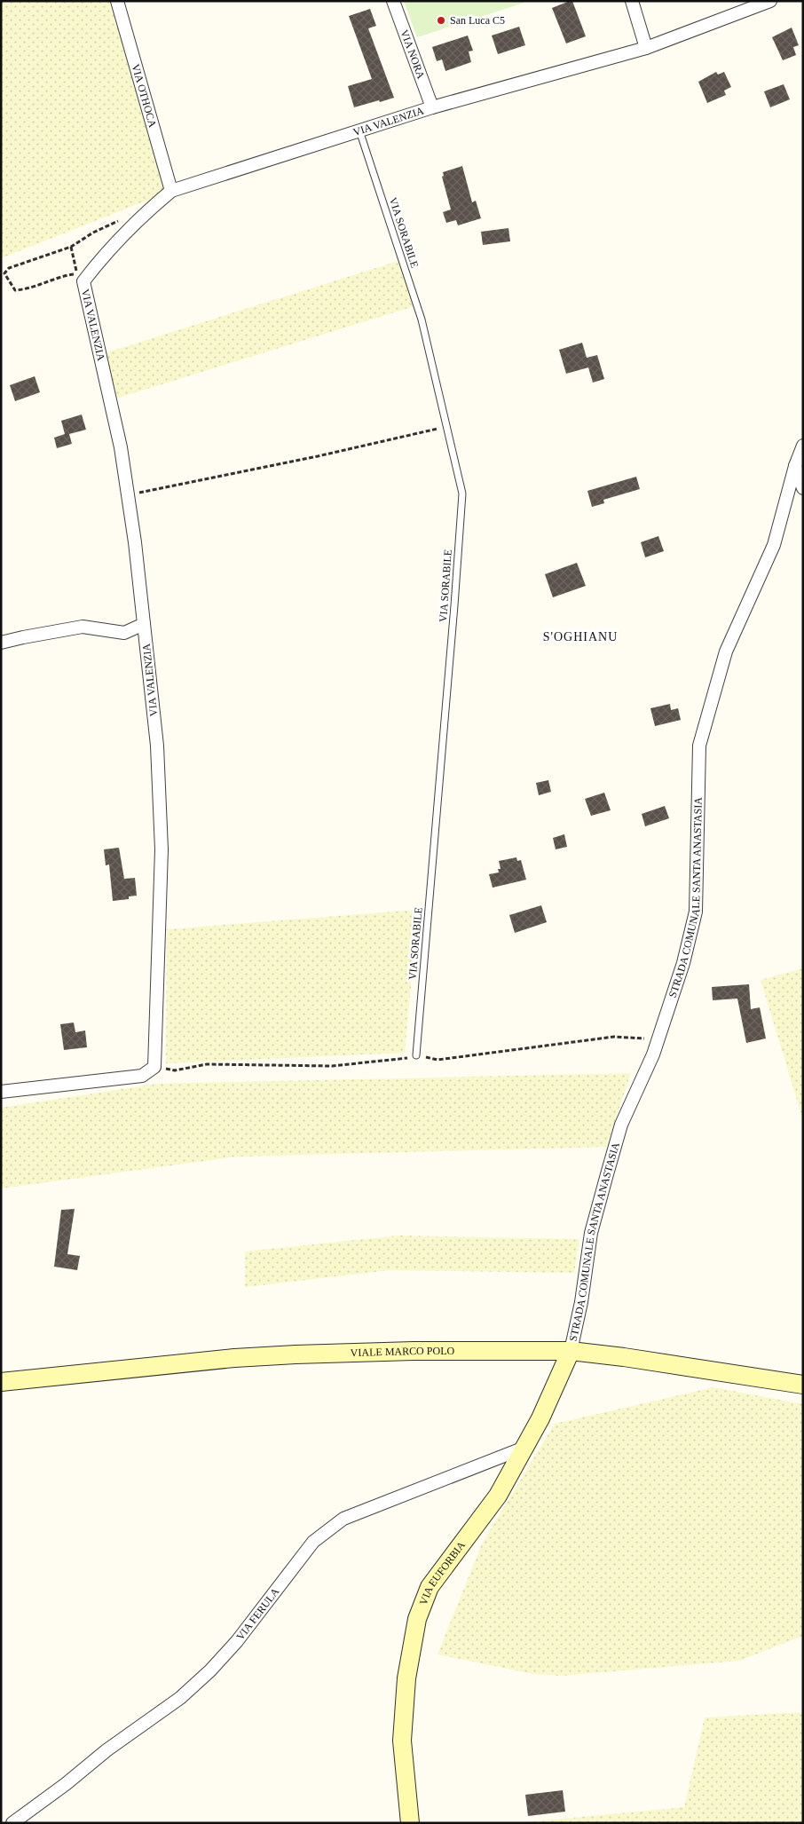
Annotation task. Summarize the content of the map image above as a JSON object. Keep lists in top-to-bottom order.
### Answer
{
  "streets": {
    "main road": ["VIALE MARCO POLO", "VIA EUFORBIA"],
    "street": [
      "VIA NORA",
      "VIA OTHOCA",
      "VIA VALENZIA",
      "STRADA COMUNALE SANTA ANASTASIA",
      "VIA FERULA"
    ],
    "lane": ["VIA SORABILE"]
  },
  "crossings": [
    ["VIA NORA", "VIA VALENZIA"],
    ["VIA OTHOCA", "VIA VALENZIA"],
    ["VIA VALENZIA", "VIA SORABILE"],
    ["STRADA COMUNALE SANTA ANASTASIA", "VIALE MARCO POLO"],
    ["STRADA COMUNALE SANTA ANASTASIA", "VIA EUFORBIA"],
    ["VIALE MARCO POLO", "VIA EUFORBIA"],
    ["VIA EUFORBIA", "VIA FERULA"]
  ],
  "districts": ["S'OGHIANU"],
  "places": ["San Luca C5"]
}
